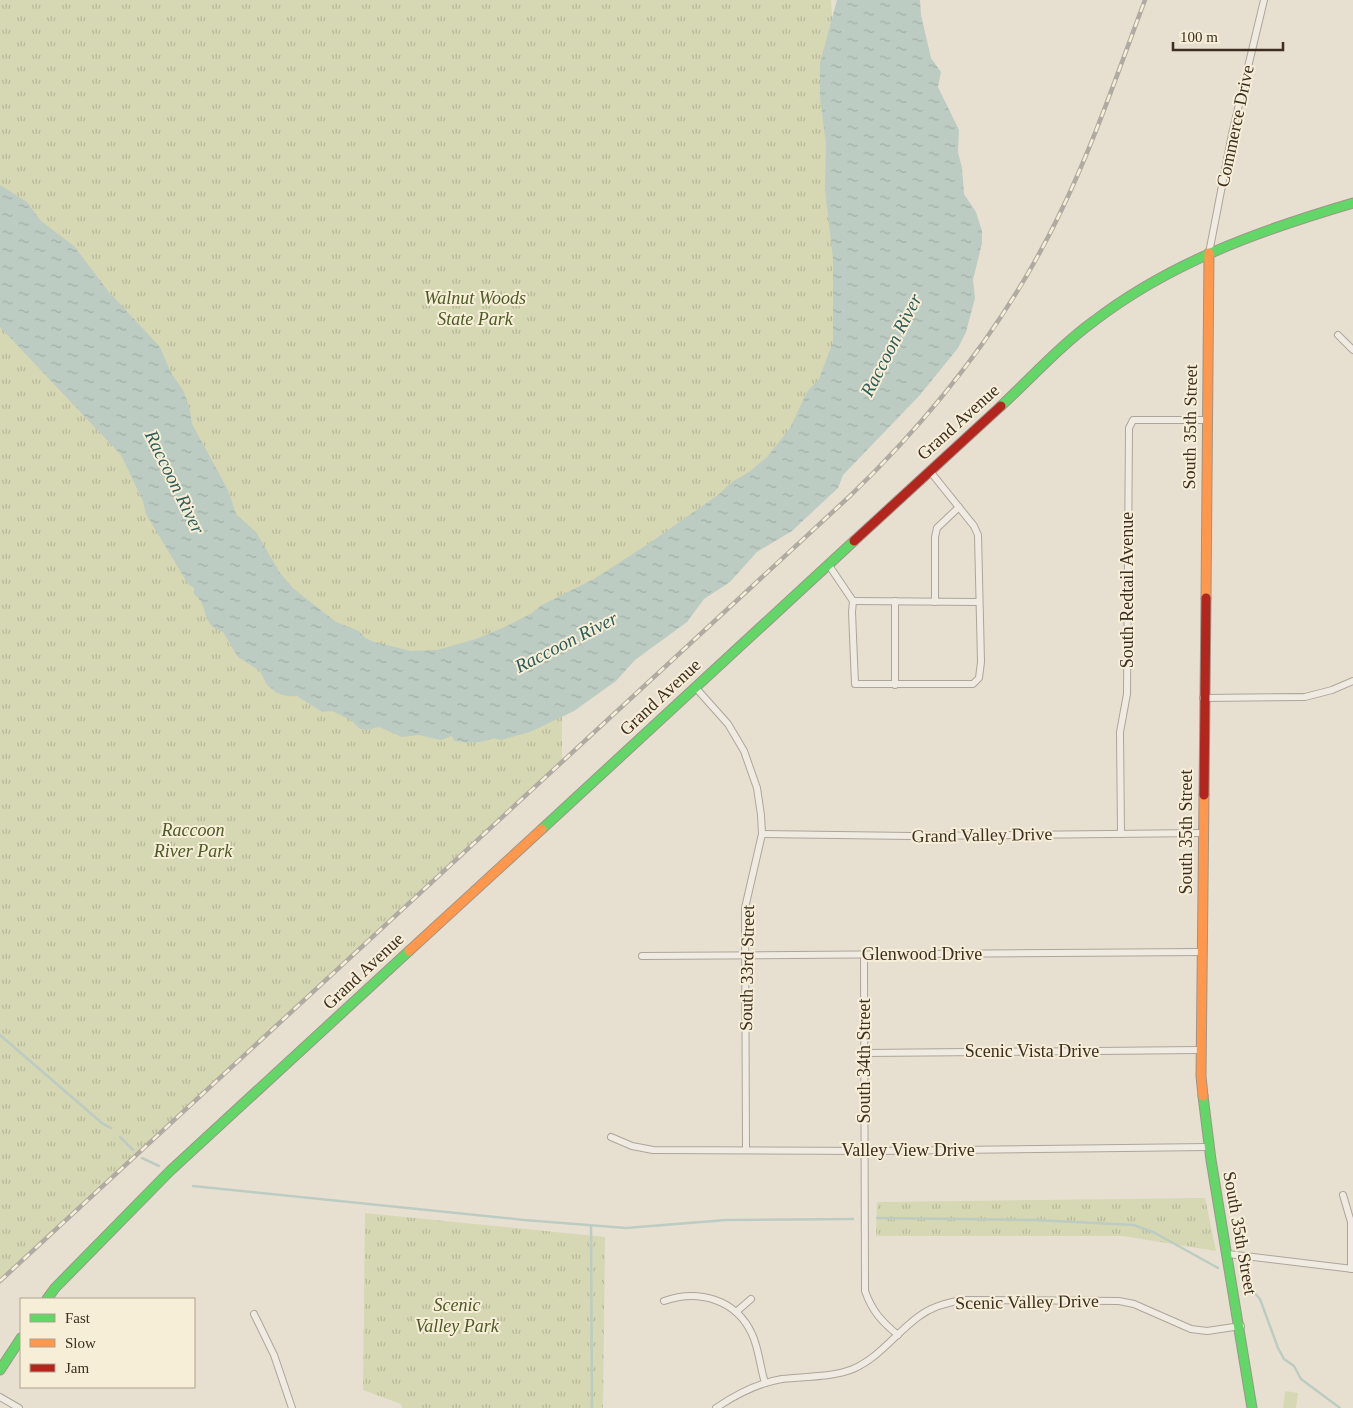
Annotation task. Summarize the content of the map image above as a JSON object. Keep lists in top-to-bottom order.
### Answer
{
  "streets": {
    "main road": ["Grand Avenue", "South 35th Street"],
    "street": [
      "Commerce Drive",
      "South Redtail Avenue",
      "Grand Valley Drive",
      "Glenwood Drive",
      "South 33rd Street",
      "Scenic Vista Drive",
      "South 34th Street",
      "Valley View Drive",
      "Scenic Valley Drive"
    ]
  },
  "crossings": [
    ["Commerce Drive", "Grand Avenue"],
    ["Commerce Drive", "South 35th Street"],
    ["Grand Avenue", "South 35th Street"],
    ["Grand Avenue", "South 33rd Street"],
    ["South 35th Street", "South Redtail Avenue"],
    ["South 35th Street", "Grand Valley Drive"],
    ["South 35th Street", "Glenwood Drive"],
    ["South 35th Street", "Scenic Vista Drive"],
    ["South 35th Street", "Valley View Drive"],
    ["South 35th Street", "Scenic Valley Drive"],
    ["South Redtail Avenue", "Grand Valley Drive"],
    ["Grand Valley Drive", "South 33rd Street"],
    ["Glenwood Drive", "South 33rd Street"],
    ["Glenwood Drive", "South 34th Street"],
    ["South 33rd Street", "Valley View Drive"],
    ["Scenic Vista Drive", "South 34th Street"],
    ["South 34th Street", "Valley View Drive"],
    ["South 34th Street", "Scenic Valley Drive"]
  ],
  "water": ["Raccoon River"],
  "parks": ["Walnut Woods State Park", "Raccoon River Park", "Scenic Valley Park"],
  "legend": ["Fast", "Slow", "Jam"],
  "scale_bar": "100 m"
}
